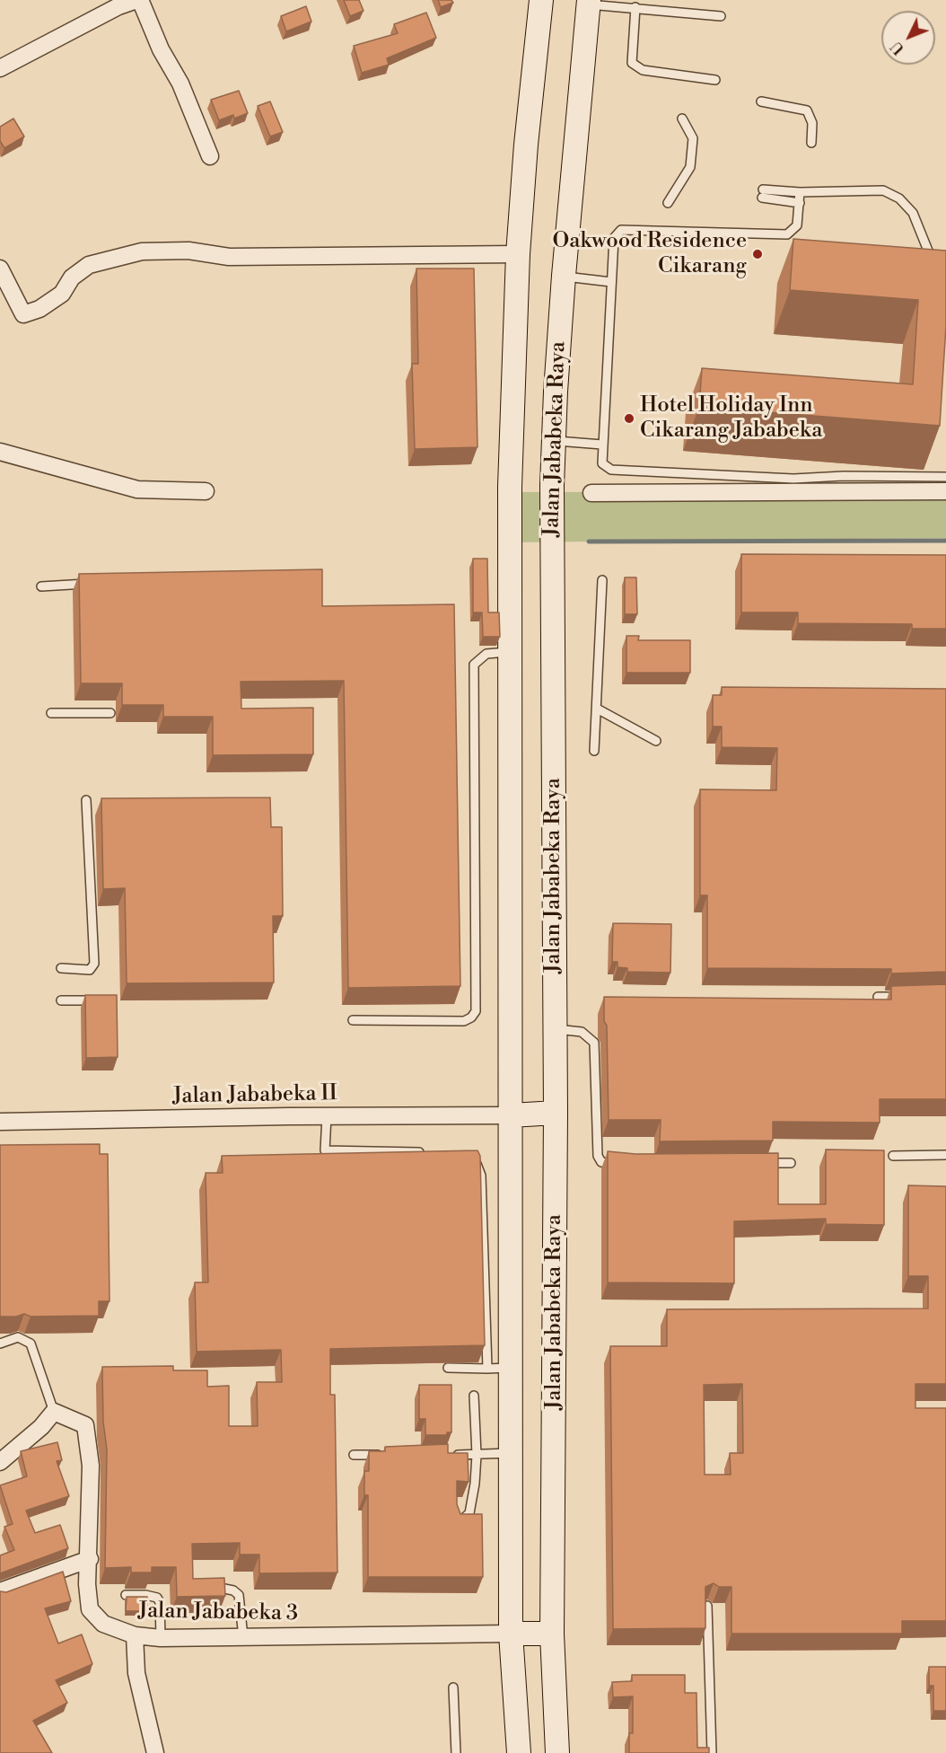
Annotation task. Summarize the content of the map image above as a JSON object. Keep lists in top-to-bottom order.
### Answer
{
  "streets": {
    "main road": ["Jalan Jababeka Raya"],
    "street": ["Jalan Jababeka II", "Jalan Jababeka 3"]
  },
  "crossings": [
    ["Jalan Jababeka Raya", "Jalan Jababeka II"],
    ["Jalan Jababeka Raya", "Jalan Jababeka 3"]
  ],
  "places": ["Oakwood Residence Cikarang", "Hotel Holiday Inn Cikarang Jababeka"],
  "north": "bottom left"
}
